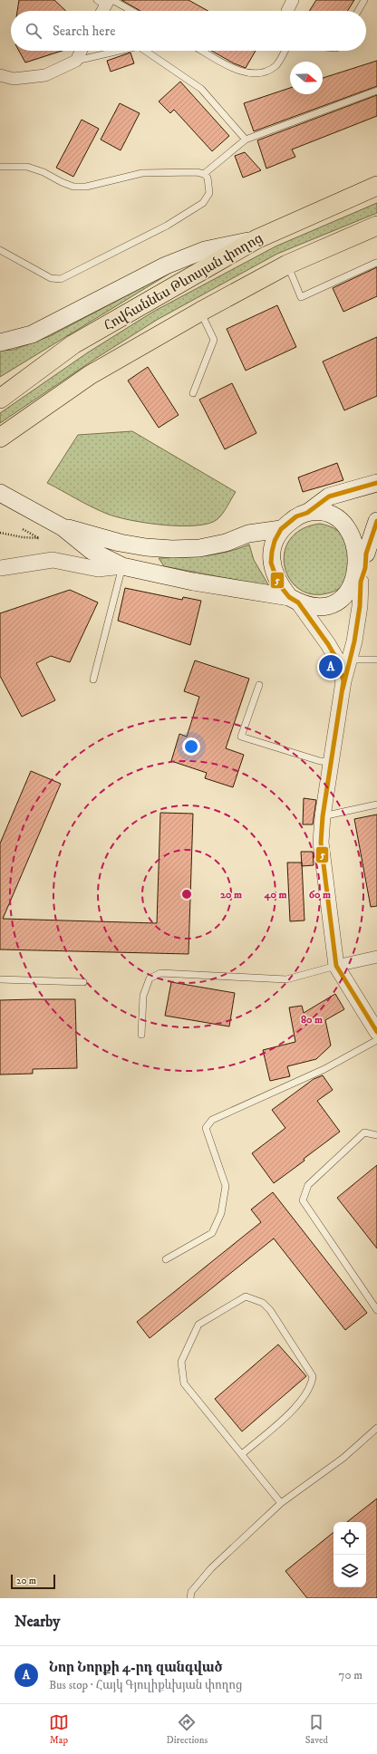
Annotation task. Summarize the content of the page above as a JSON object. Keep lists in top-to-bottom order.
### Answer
{
  "streets": {
    "main road": ["Հովհաննես Թևոսյան փողոց"]
  },
  "lines": ["transit line 5"],
  "scale_bar": "20 m",
  "north": "right",
  "page": {
    "search": "Search here",
    "pins": "A",
    "scale": "20 m",
    "heading": "Nearby",
    "list": [
      {
        "mark": "A",
        "name": "Նոր Նորքի 4-րդ զանգված",
        "note": "Bus stop · Հայկ Գյուլիքևխյան փողոց",
        "value": "70 m"
      }
    ],
    "nav": ["Map", "Directions", "Saved"]
  },
  "rings": [
    "20 m",
    "40 m",
    "60 m",
    "80 m"
  ]
}
